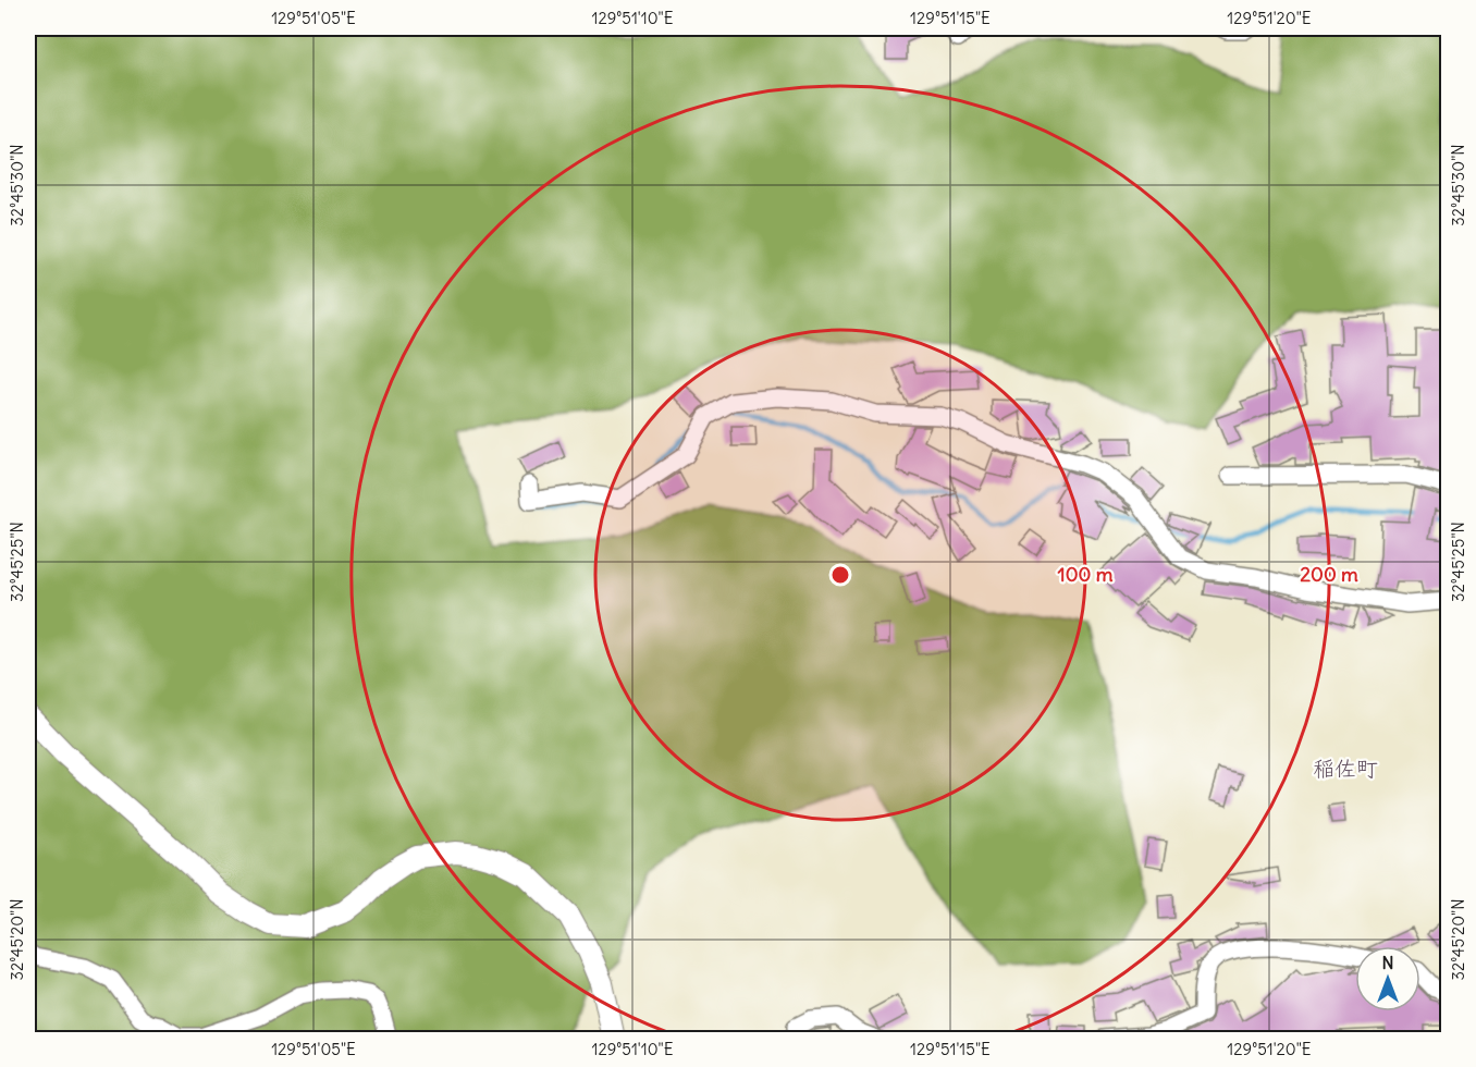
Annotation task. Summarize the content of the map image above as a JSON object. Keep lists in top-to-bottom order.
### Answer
{
  "districts": ["稲佐町"],
  "north": "top",
  "coordinates": [
    "129°51'05\"E",
    "129°51'10\"E",
    "129°51'15\"E",
    "129°51'20\"E",
    "32°45'30\"N",
    "32°45'25\"N",
    "32°45'20\"N"
  ],
  "rings": ["100 m", "200 m"]
}
